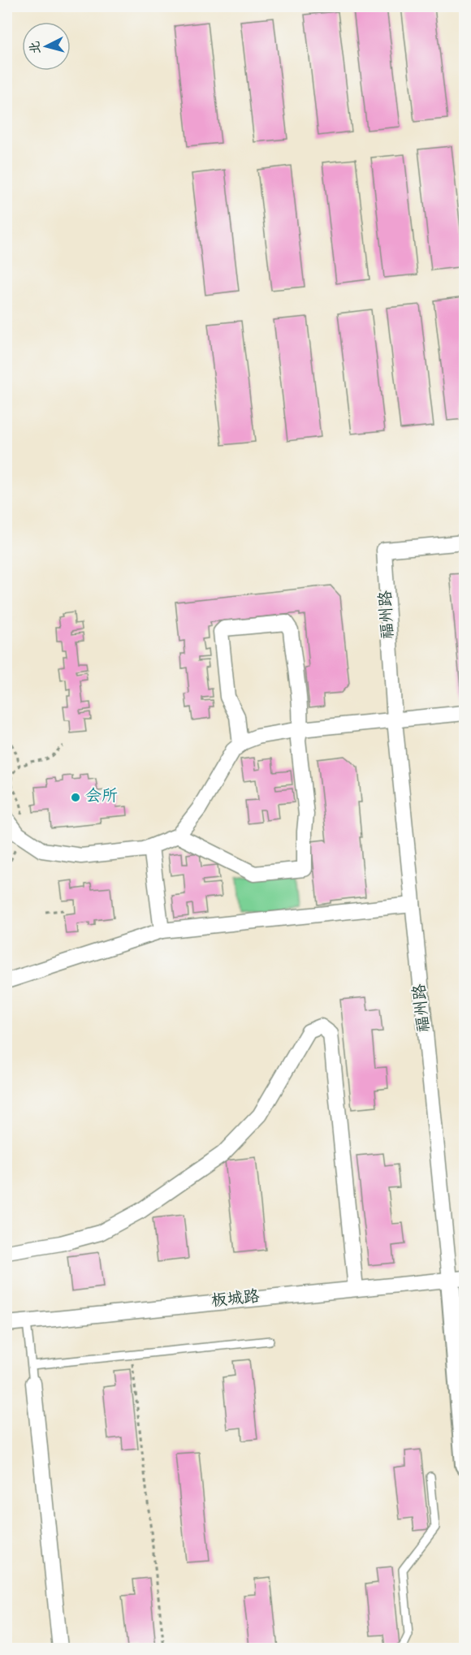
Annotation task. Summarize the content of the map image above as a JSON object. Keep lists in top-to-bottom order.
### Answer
{
  "streets": {
    "street": ["福州路", "板城路"]
  },
  "crossings": [
    ["福州路", "板城路"]
  ],
  "places": ["会所"],
  "north": "left"
}
